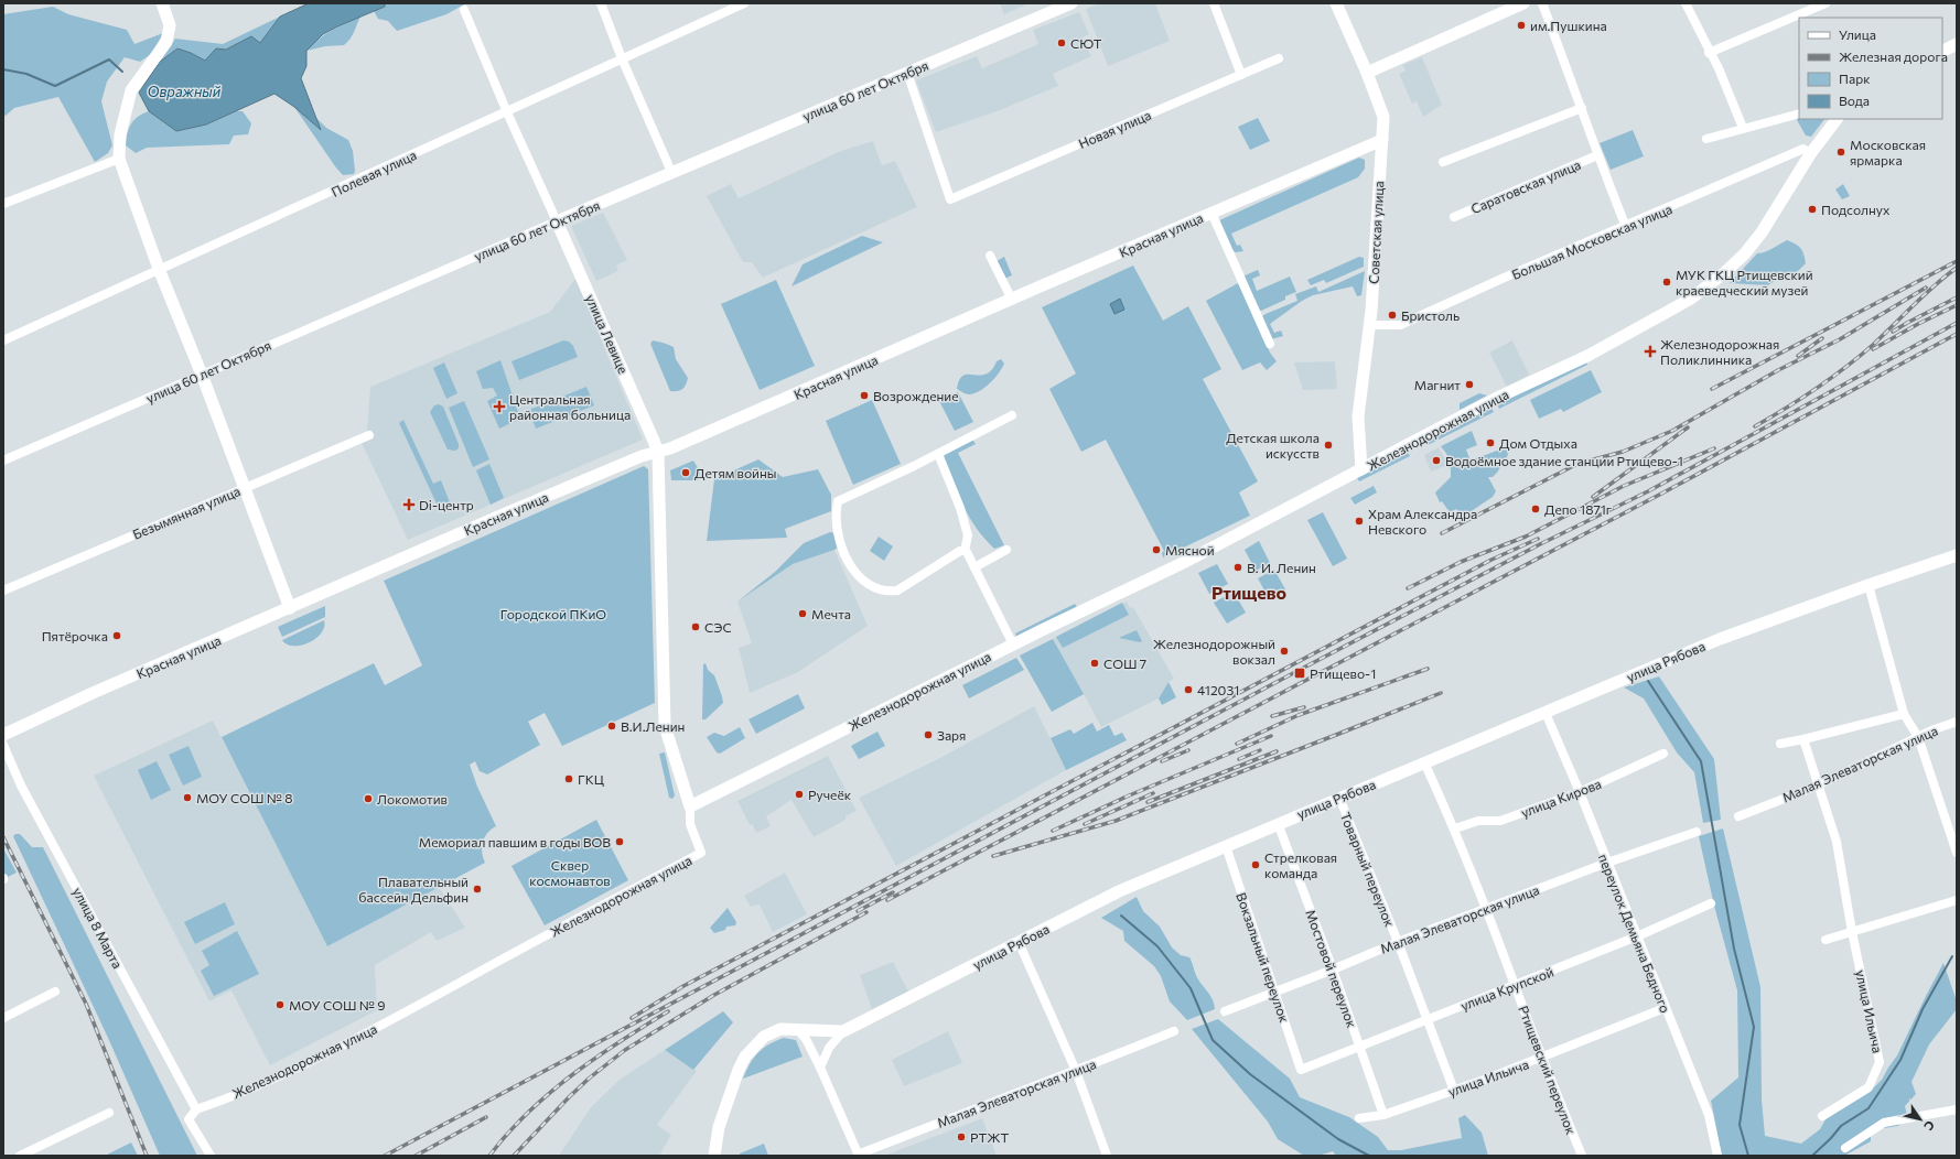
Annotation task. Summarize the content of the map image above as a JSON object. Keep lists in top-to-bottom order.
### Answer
{
  "streets": {
    "street": [
      "улица 60 лет Октября",
      "Новая улица",
      "Полевая улица",
      "Саратовская улица",
      "Советская улица",
      "Красная улица",
      "Большая Московская улица",
      "улица Левице",
      "Железнодорожная улица",
      "Безымянная улица",
      "улица Рябова",
      "Малая Элеваторская улица",
      "улица Кирова",
      "Товарный переулок",
      "улица 8 Марта",
      "переулок Демьяна Бедного",
      "Вокзальный переулок",
      "Мостовой переулок",
      "улица Крупской",
      "улица Ильича",
      "Ртищевский переулок"
    ]
  },
  "crossings": [
    ["улица 60 лет Октября", "Новая улица"],
    ["улица 60 лет Октября", "улица Левице"],
    ["Полевая улица", "улица Левице"],
    ["Саратовская улица", "Большая Московская улица"],
    ["Советская улица", "Красная улица"],
    ["Советская улица", "Большая Московская улица"],
    ["Советская улица", "Железнодорожная улица"],
    ["Красная улица", "улица Левице"],
    ["Большая Московская улица", "Железнодорожная улица"],
    ["улица Левице", "Железнодорожная улица"],
    ["Железнодорожная улица", "улица 8 Марта"],
    ["улица Рябова", "Товарный переулок"],
    ["улица Рябова", "переулок Демьяна Бедного"],
    ["улица Рябова", "Вокзальный переулок"],
    ["улица Рябова", "Мостовой переулок"],
    ["улица Рябова", "Ртищевский переулок"],
    ["Малая Элеваторская улица", "Товарный переулок"],
    ["Малая Элеваторская улица", "переулок Демьяна Бедного"],
    ["Малая Элеваторская улица", "Вокзальный переулок"],
    ["Малая Элеваторская улица", "Мостовой переулок"],
    ["Малая Элеваторская улица", "улица Ильича"],
    ["Малая Элеваторская улица", "Ртищевский переулок"],
    ["улица Кирова", "переулок Демьяна Бедного"],
    ["улица Кирова", "Ртищевский переулок"],
    ["Товарный переулок", "улица Крупской"],
    ["Товарный переулок", "улица Ильича"],
    ["переулок Демьяна Бедного", "улица Крупской"],
    ["переулок Демьяна Бедного", "улица Ильича"],
    ["Вокзальный переулок", "улица Крупской"],
    ["Мостовой переулок", "улица Крупской"],
    ["Мостовой переулок", "улица Ильича"],
    ["улица Крупской", "Ртищевский переулок"],
    ["улица Ильича", "Ртищевский переулок"]
  ],
  "districts": ["Ртищево"],
  "water": ["Овражный"],
  "parks": ["Городской ПКиО", "Сквер космонавтов"],
  "places": {
    "other": [
      "им.Пушкина",
      "СЮТ",
      "Московская ярмарка",
      "Подсолнух",
      "МУК ГКЦ Ртищевский краеведческий музей",
      "Бристоль",
      "Магнит",
      "Возрождение",
      "Дом Отдыха",
      "Детская школа искусств",
      "Водоёмное здание станции Ртищево-1",
      "Детям войны",
      "Депо 1871г",
      "Храм Александра Невского",
      "Мясной",
      "В. И. Ленин",
      "Мечта",
      "СЭС",
      "Пятёрочка",
      "Железнодорожный вокзал",
      "СОШ 7",
      "412031",
      "В.И.Ленин",
      "Заря",
      "ГКЦ",
      "Ручеёк",
      "МОУ СОШ № 8",
      "Локомотив",
      "Мемориал павшим в годы ВОВ",
      "Стрелковая команда",
      "Плавательный бассейн Дельфин",
      "МОУ СОШ № 9",
      "РТЖТ"
    ],
    "health": ["Железнодорожная Поликлинника", "Центральная районная больница", "Di-центр"],
    "transit": ["Ртищево-1"]
  },
  "legend": [
    "Улица",
    "Железная дорога",
    "Парк",
    "Вода"
  ],
  "north": "bottom right"
}
